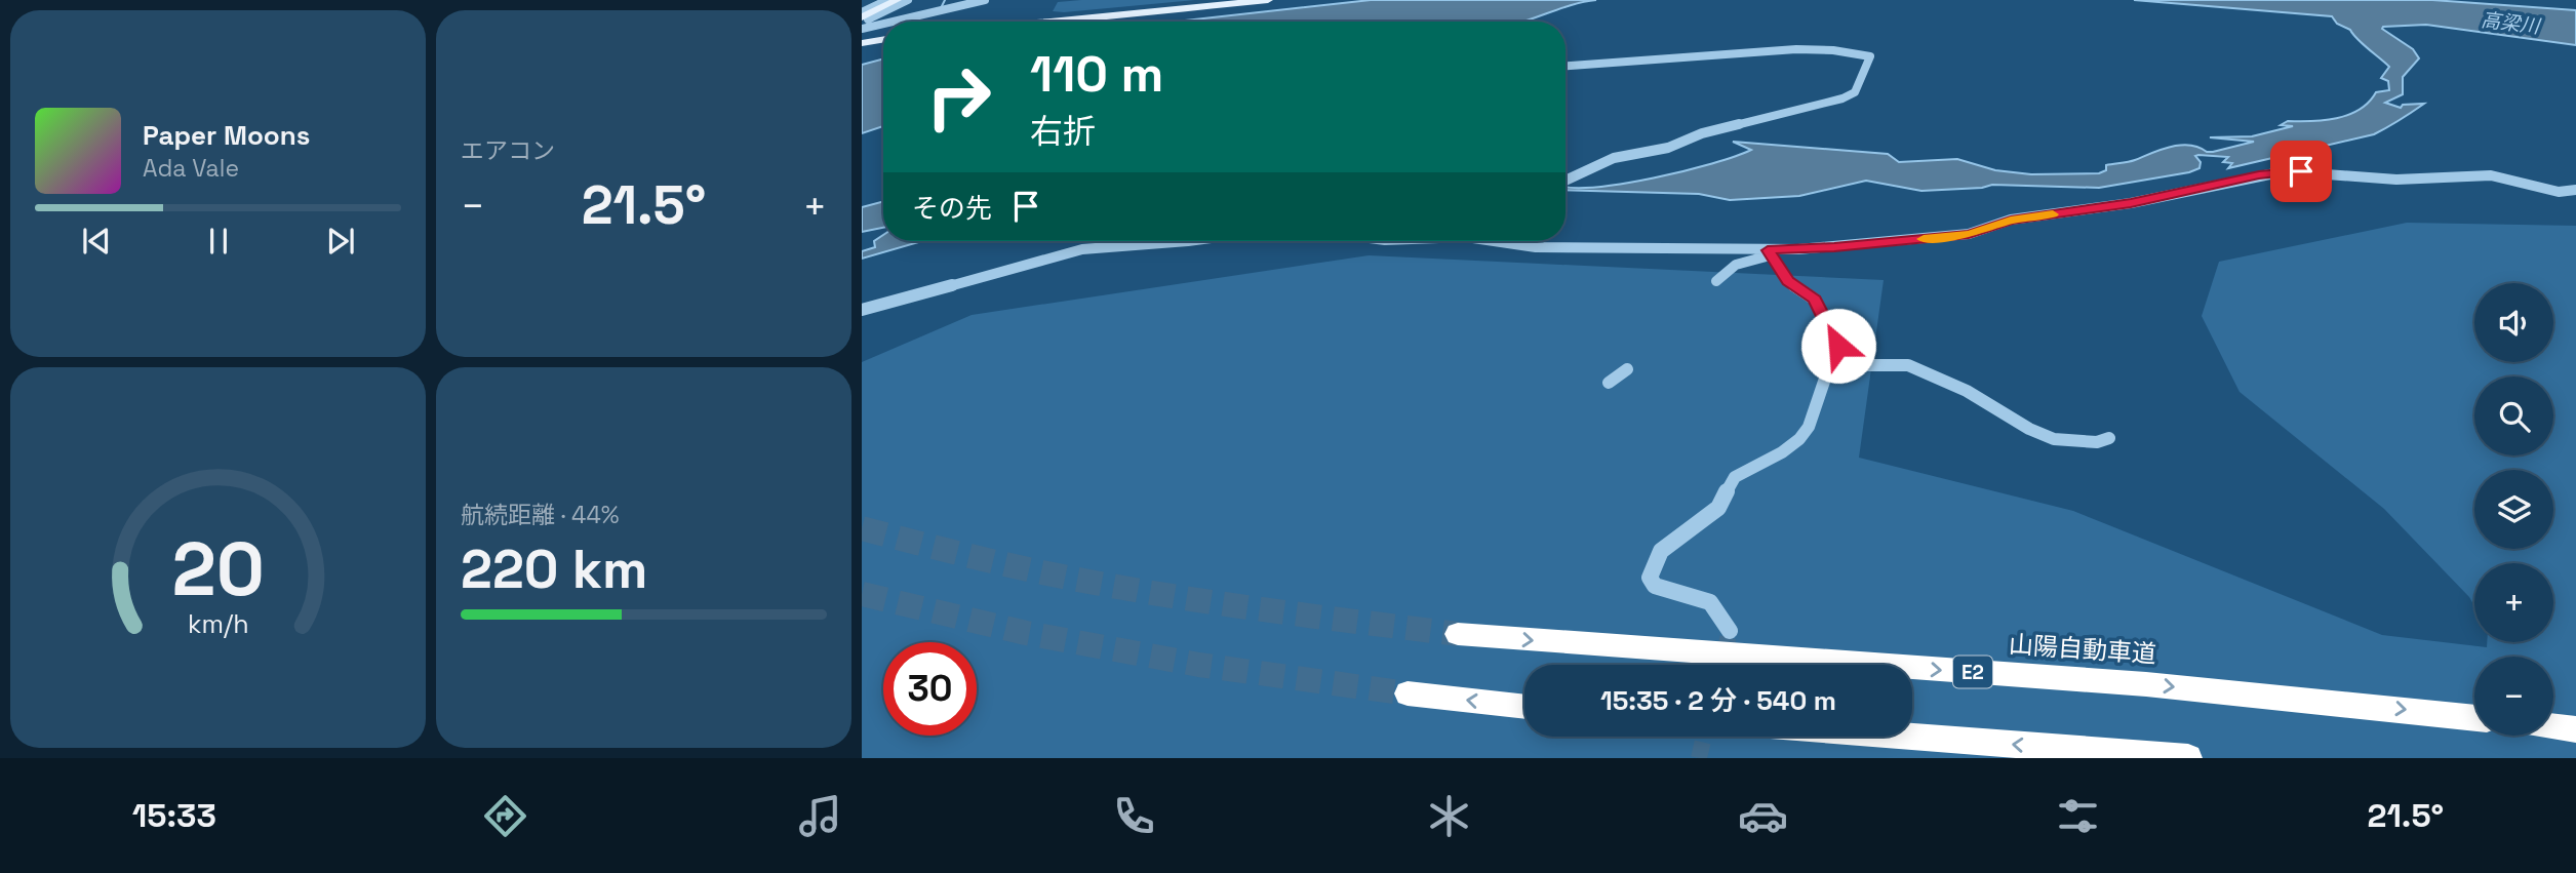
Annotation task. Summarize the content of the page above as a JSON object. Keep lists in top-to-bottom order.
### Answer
{
  "streets": {
    "highway": ["山陽自動車道", "E2"]
  },
  "water": ["高梁川"],
  "page": {
    "tile": [
      "エアコン",
      ["航続距離 · 44%", "220 km"]
    ],
    "turn": ["110 m", "右折"],
    "song": ["Paper Moons", "Ada Vale"],
    "then": "その先",
    "heat": ["−", "21.5°", "+"],
    "map_buttons": ["+", "−"],
    "limit": "30",
    "trip": "15:35 · 2 分 · 540 m",
    "tabs": ["15:33", "21.5°"],
    "gauge": ["20", "km/h"]
  }
}
